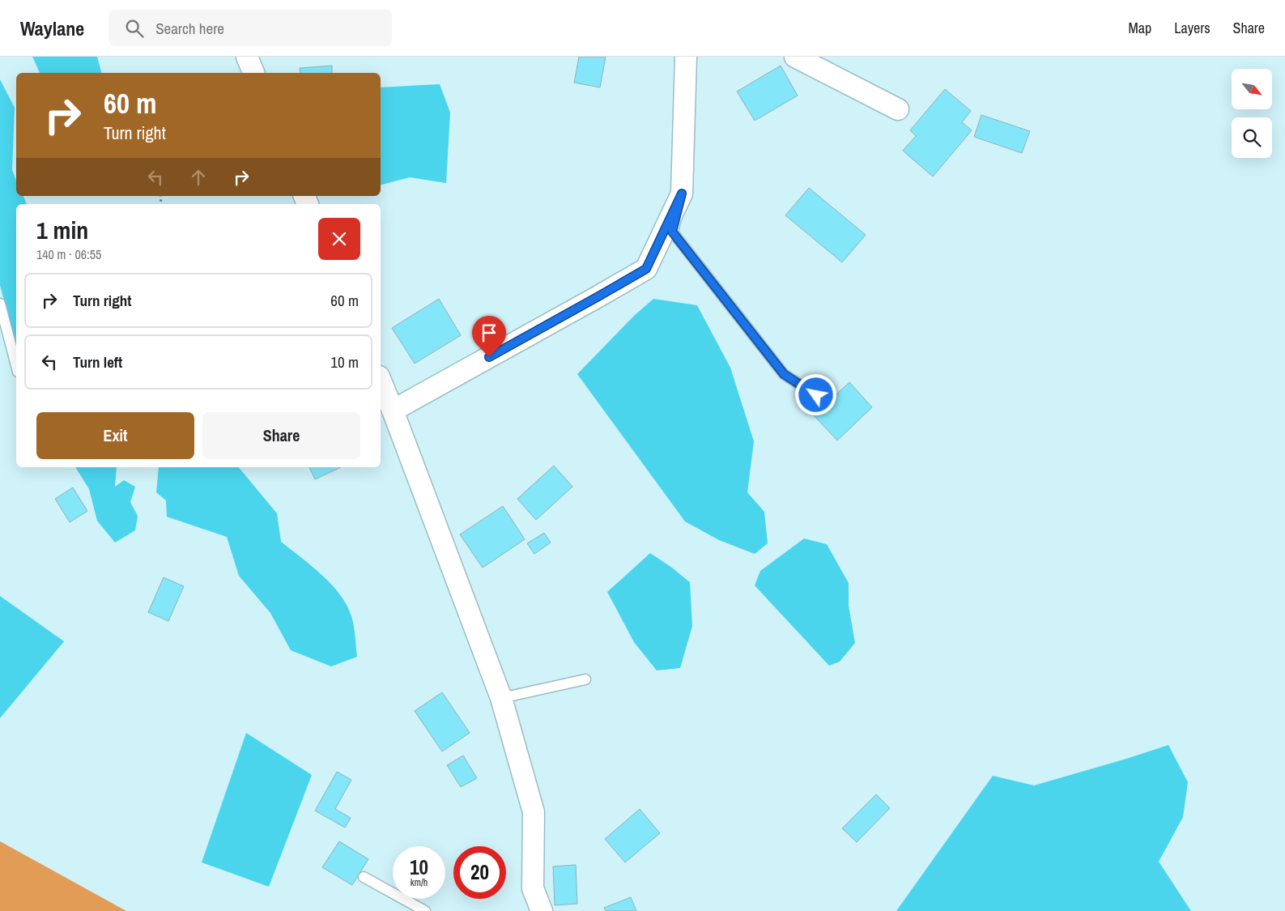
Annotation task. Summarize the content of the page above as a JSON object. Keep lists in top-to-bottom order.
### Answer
{
  "north": "bottom right",
  "page": {
    "header": "Waylane",
    "search": "Search here",
    "nav": ["Map", "Layers", "Share"],
    "turn": ["60 m", "Turn right"],
    "heading": ["1 min", "140 m · 06:55"],
    "list": [
      {
        "name": "Turn right",
        "value": "60 m"
      },
      {
        "name": "Turn left",
        "value": "10 m"
      }
    ],
    "buttons": ["Exit", "Share"],
    "speed": "10 km/h",
    "limit": "20"
  }
}
